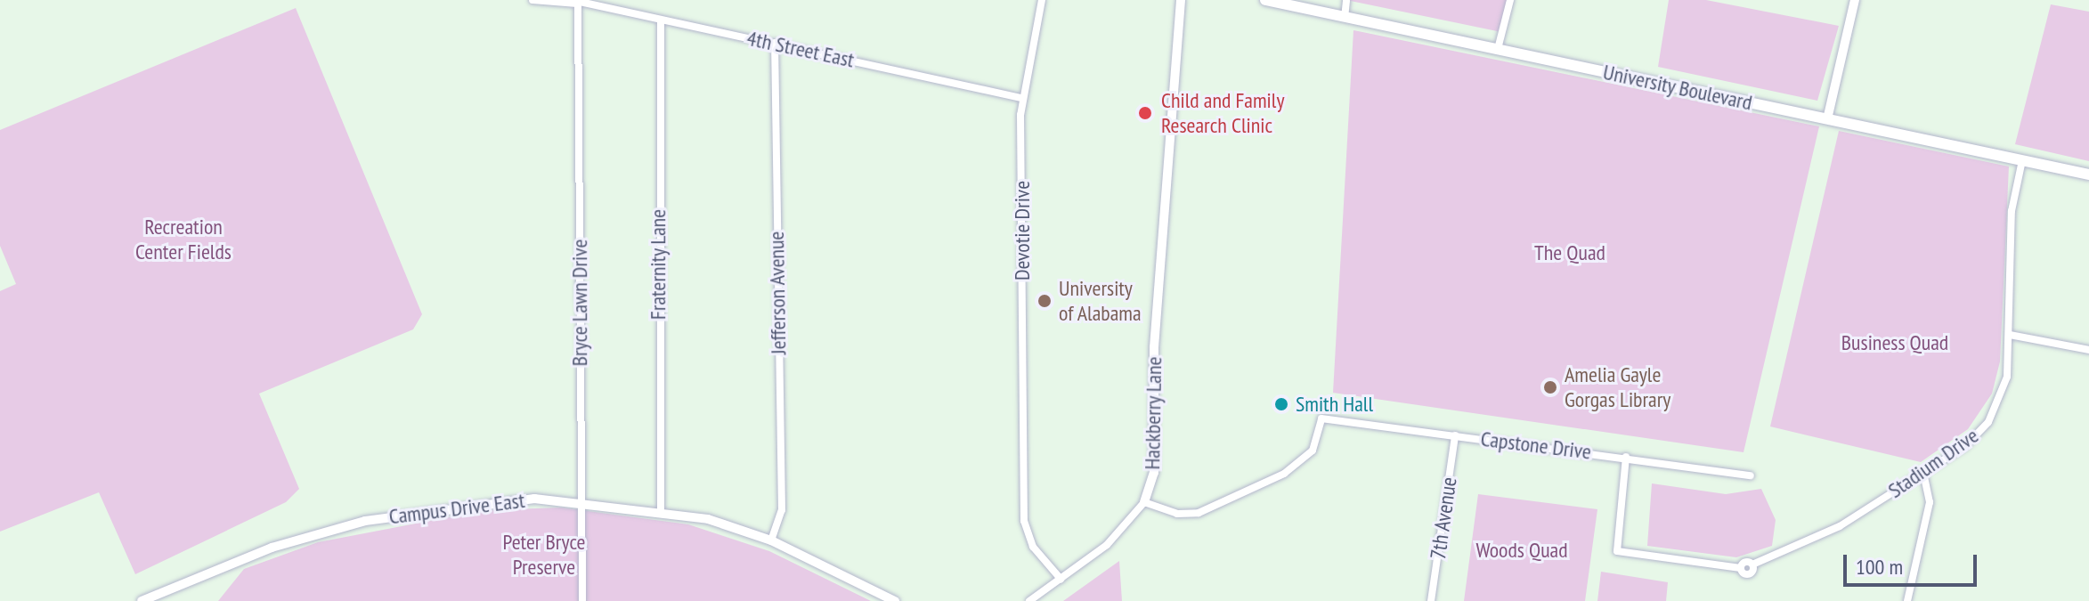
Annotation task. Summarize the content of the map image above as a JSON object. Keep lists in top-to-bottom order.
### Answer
{
  "streets": {
    "main road": ["University Boulevard"],
    "street": [
      "4th Street East",
      "Devotie Drive",
      "Fraternity Lane",
      "Jefferson Avenue",
      "Bryce Lawn Drive",
      "Hackberry Lane",
      "Capstone Drive",
      "Stadium Drive",
      "Campus Drive East",
      "7th Avenue"
    ]
  },
  "crossings": [
    ["4th Street East", "Devotie Drive"],
    ["4th Street East", "Fraternity Lane"],
    ["4th Street East", "Jefferson Avenue"],
    ["4th Street East", "Bryce Lawn Drive"],
    ["University Boulevard", "Stadium Drive"],
    ["Devotie Drive", "Hackberry Lane"],
    ["Fraternity Lane", "Campus Drive East"],
    ["Jefferson Avenue", "Campus Drive East"],
    ["Bryce Lawn Drive", "Campus Drive East"],
    ["Hackberry Lane", "Capstone Drive"],
    ["Capstone Drive", "Stadium Drive"],
    ["Capstone Drive", "7th Avenue"]
  ],
  "parks": [
    "Recreation Center Fields",
    "The Quad",
    "Business Quad",
    "Peter Bryce Preserve",
    "Woods Quad"
  ],
  "places": [
    "Child and Family Research Clinic",
    "University of Alabama",
    "Amelia Gayle Gorgas Library",
    "Smith Hall"
  ],
  "scale_bar": "100 m"
}
